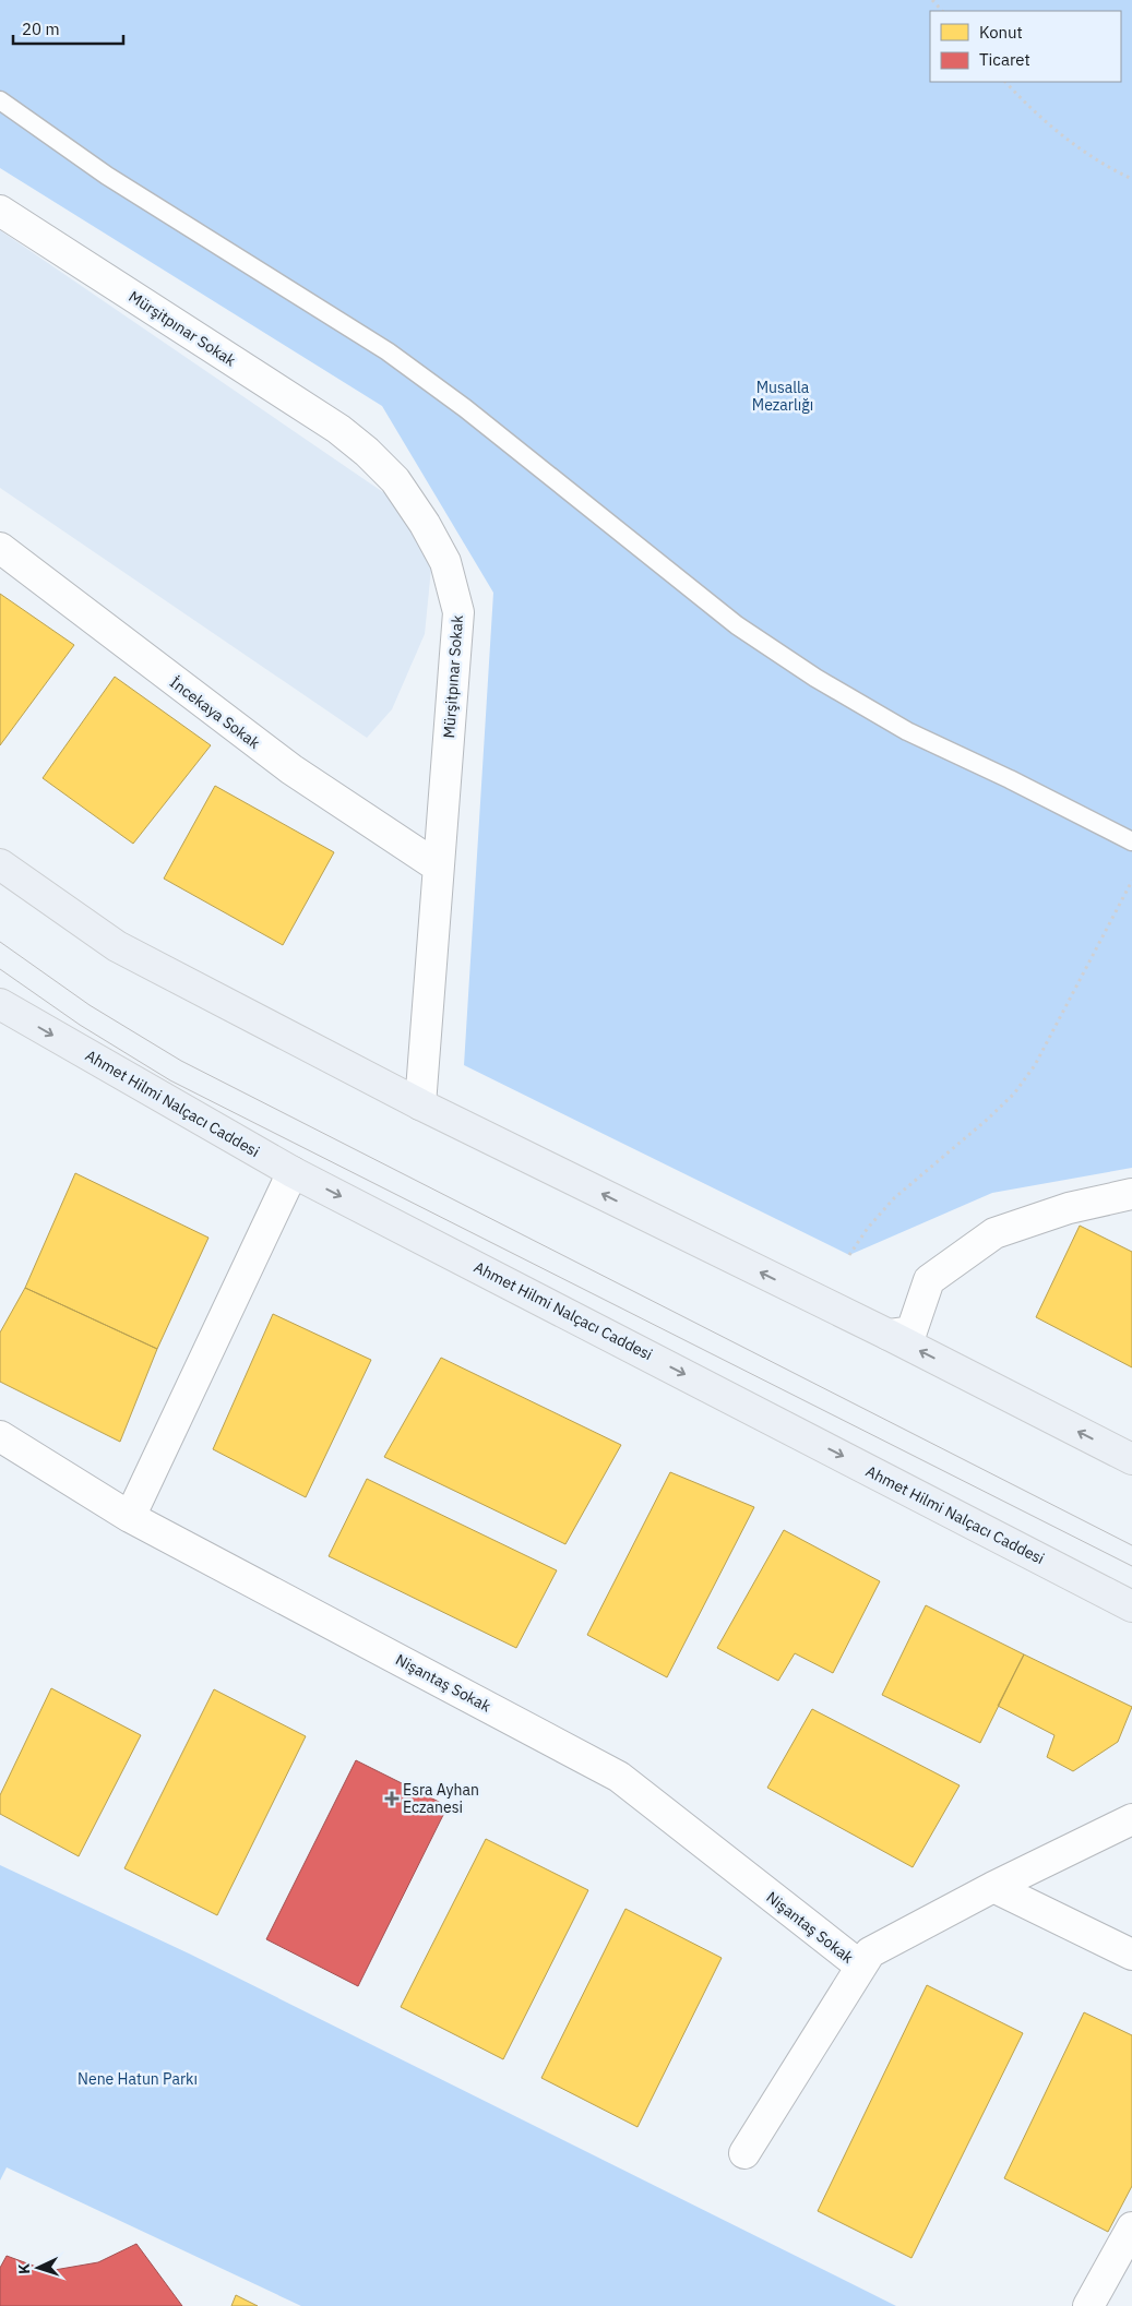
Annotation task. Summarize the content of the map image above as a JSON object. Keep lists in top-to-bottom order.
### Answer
{
  "streets": {
    "main road": ["Ahmet Hilmi Nalçacı Caddesi"],
    "street": ["Mürşitpınar Sokak", "İncekaya Sokak", "Nişantaş Sokak"]
  },
  "crossings": [
    ["Mürşitpınar Sokak", "İncekaya Sokak"]
  ],
  "parks": ["Musalla Mezarlığı", "Nene Hatun Parkı"],
  "places": {
    "health": ["Esra Ayhan Eczanesi"]
  },
  "legend": ["Konut", "Ticaret"],
  "scale_bar": "20 m",
  "north": "left"
}
